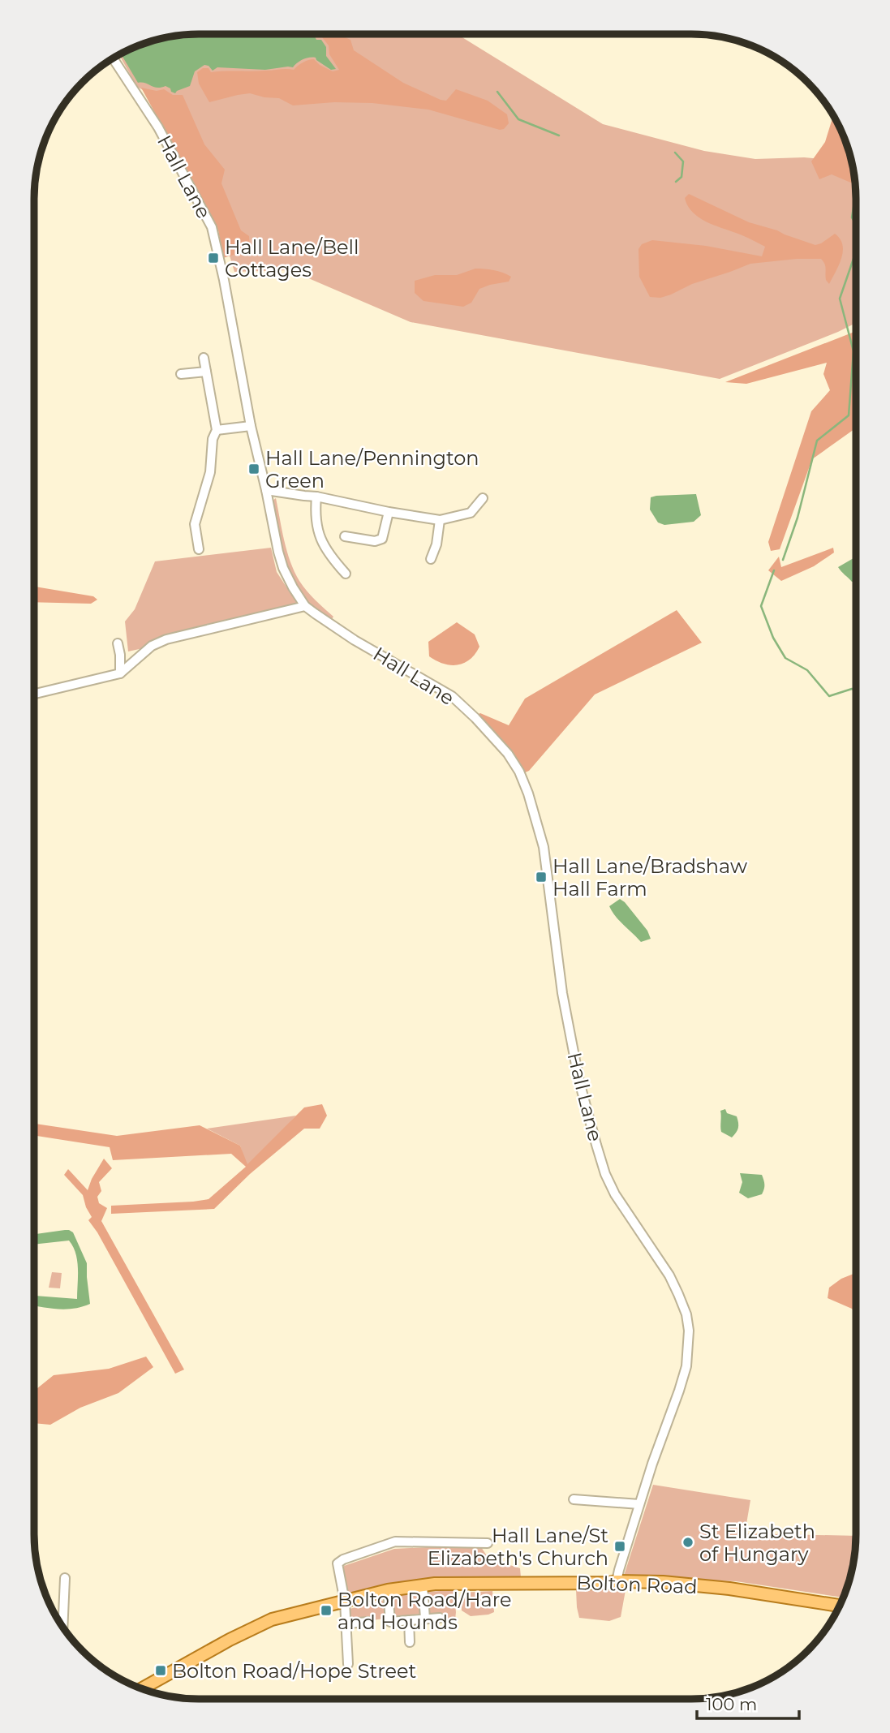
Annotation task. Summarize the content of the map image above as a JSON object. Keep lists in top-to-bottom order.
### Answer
{
  "streets": {
    "main road": ["Bolton Road"],
    "street": ["Hall Lane"]
  },
  "crossings": [
    ["Hall Lane", "Bolton Road"]
  ],
  "places": {
    "transit": [
      "Hall Lane/Bell Cottages",
      "Hall Lane/Pennington Green",
      "Hall Lane/Bradshaw Hall Farm",
      "Hall Lane/St Elizabeth's Church",
      "Bolton Road/Hare and Hounds",
      "Bolton Road/Hope Street"
    ],
    "other": ["St Elizabeth of Hungary"]
  },
  "scale_bar": "100 m"
}
